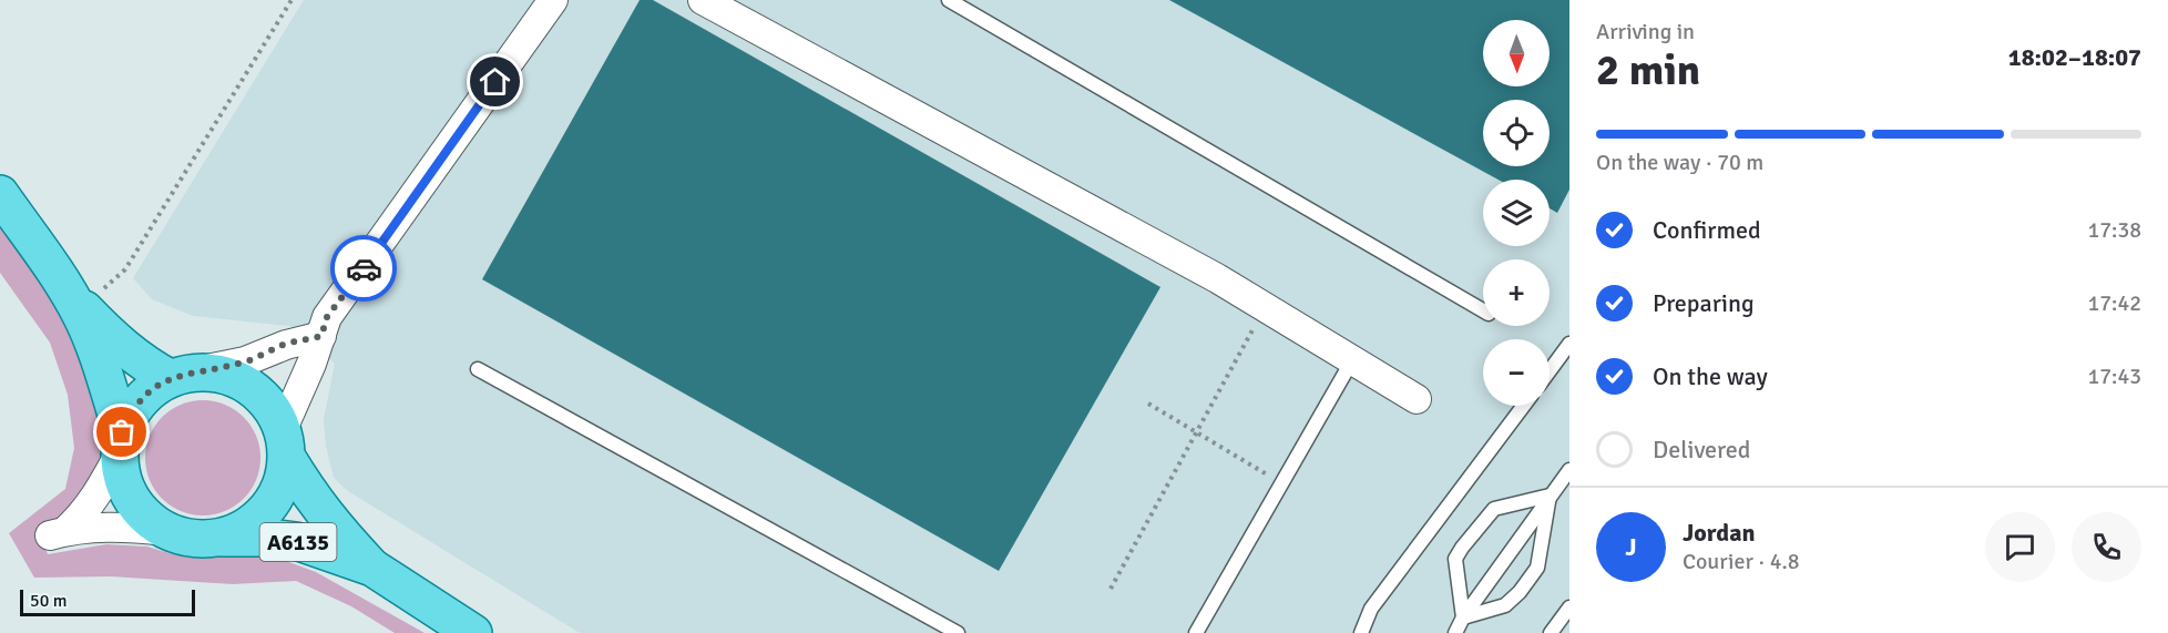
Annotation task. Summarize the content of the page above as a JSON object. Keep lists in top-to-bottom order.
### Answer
{
  "streets": {
    "main road": ["A6135"]
  },
  "scale_bar": "50 m",
  "north": "bottom",
  "page": {
    "heading": ["2 min", "Arriving in", "18:02–18:07"],
    "panel": ["Jordan", "Courier · 4.8"],
    "map_buttons": ["+", "−"],
    "bar": "On the way · 70 m",
    "list": [
      ["Confirmed", "17:38"],
      ["Preparing", "17:42"],
      ["On the way", "17:43"],
      "Delivered"
    ],
    "round": "J",
    "scale": "50 m"
  }
}
